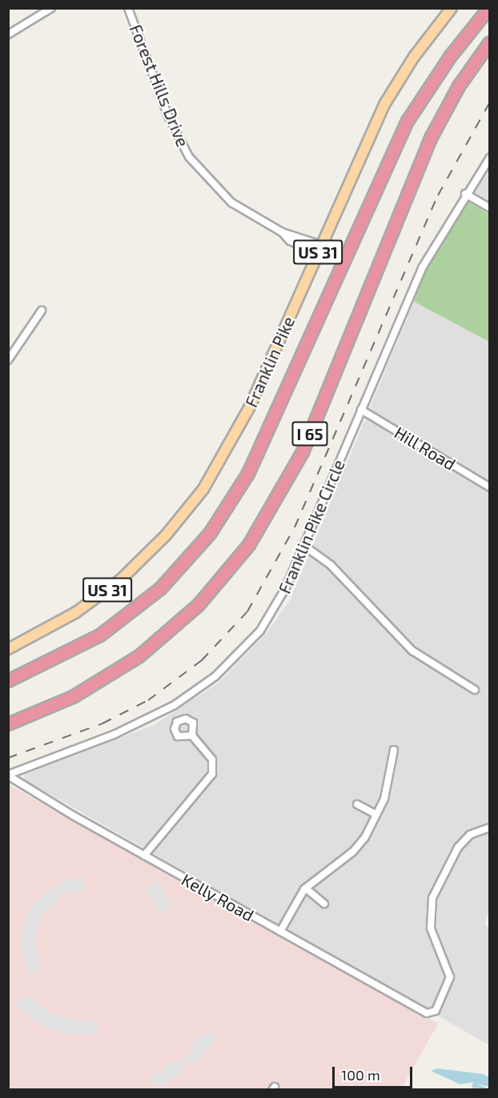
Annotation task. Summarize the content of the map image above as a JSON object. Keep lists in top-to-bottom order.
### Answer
{
  "streets": {
    "highway": ["I 65"],
    "main road": ["US 31", "Franklin Pike"],
    "street": [
      "Forest Hills Drive",
      "Hill Road",
      "Franklin Pike Circle",
      "Kelly Road"
    ]
  },
  "crossings": [
    ["Forest Hills Drive", "Franklin Pike"],
    ["Hill Road", "Franklin Pike Circle"],
    ["Franklin Pike Circle", "Kelly Road"]
  ],
  "scale_bar": "100 m"
}
